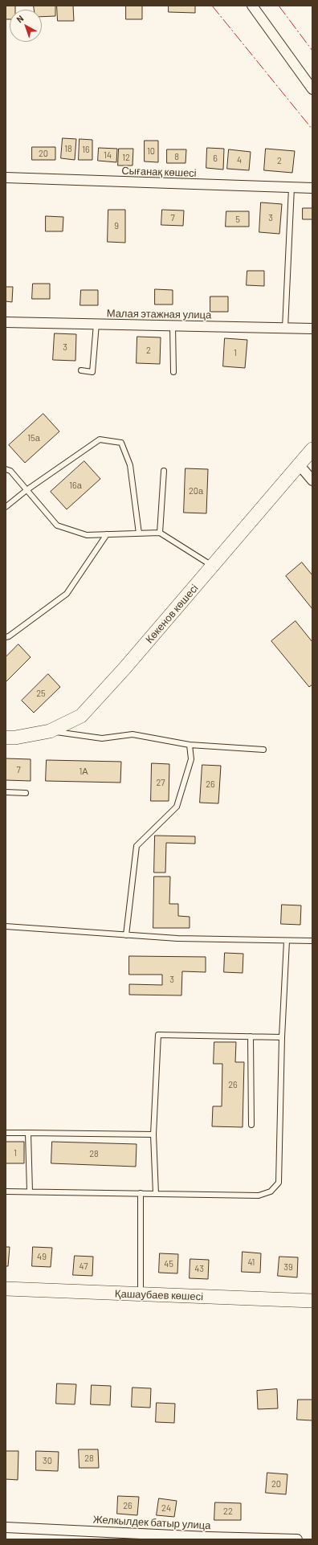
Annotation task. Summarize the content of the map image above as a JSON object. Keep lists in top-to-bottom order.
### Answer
{
  "streets": {
    "street": [
      "Сығанақ көшесі",
      "Малая этажная улица",
      "Көкенов көшесі",
      "Қашаубаев көшесі",
      "Желкылдек батыр улица"
    ]
  },
  "house_numbers": [
    "18",
    "16",
    "10",
    "20",
    "14",
    "8",
    "12",
    "6",
    "4",
    "2",
    "7",
    "3",
    "5",
    "9",
    "3",
    "2",
    "1",
    "15а",
    "16а",
    "20а",
    "25",
    "7",
    "1А",
    "27",
    "26",
    "3",
    "26",
    "1",
    "28",
    "49",
    "41",
    "45",
    "47",
    "39",
    "43",
    "28",
    "30",
    "20",
    "26",
    "24",
    "22"
  ],
  "north": "top left"
}
